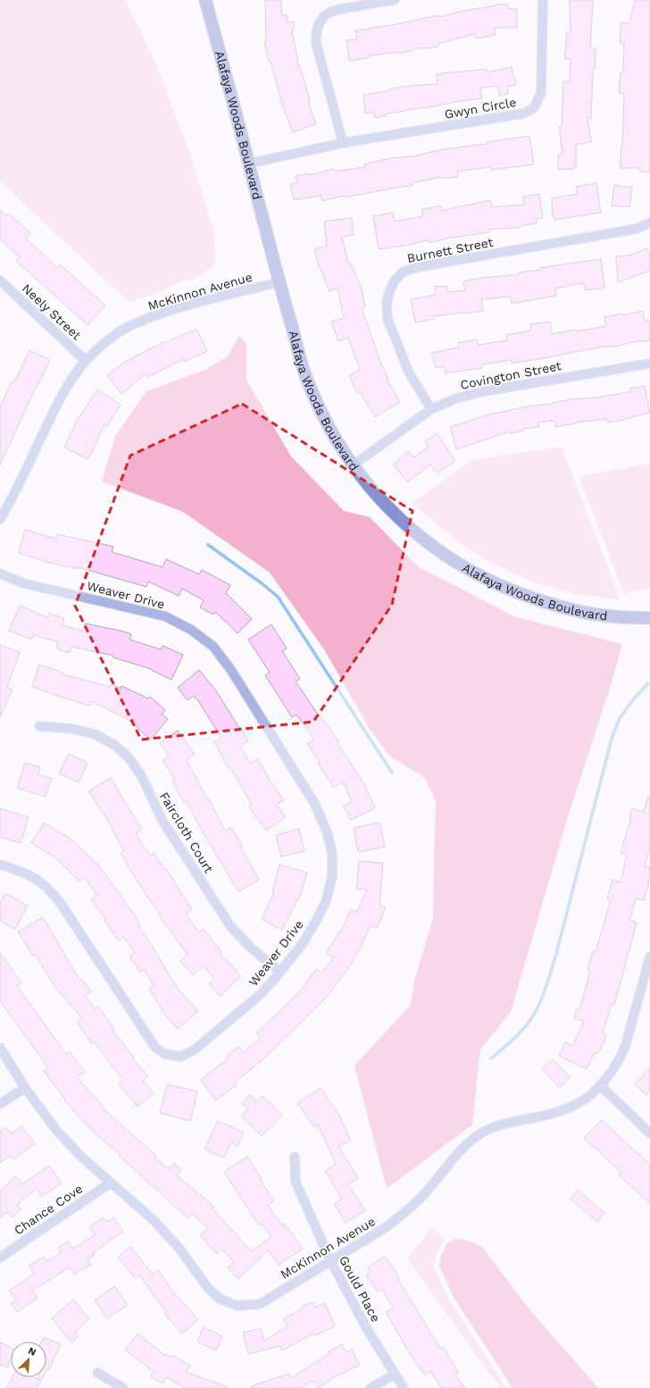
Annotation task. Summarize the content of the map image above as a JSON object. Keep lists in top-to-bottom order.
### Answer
{
  "streets": {
    "street": [
      "Gwyn Circle",
      "Alafaya Woods Boulevard",
      "Burnett Street",
      "McKinnon Avenue",
      "Neely Street",
      "Covington Street",
      "Weaver Drive",
      "Faircloth Court",
      "Chance Cove",
      "Gould Place"
    ]
  },
  "crossings": [
    ["Gwyn Circle", "Alafaya Woods Boulevard"],
    ["Alafaya Woods Boulevard", "McKinnon Avenue"],
    ["Alafaya Woods Boulevard", "Covington Street"],
    ["Burnett Street", "Covington Street"],
    ["McKinnon Avenue", "Neely Street"],
    ["McKinnon Avenue", "Chance Cove"],
    ["McKinnon Avenue", "Gould Place"],
    ["Weaver Drive", "Faircloth Court"]
  ],
  "north": "top right"
}
